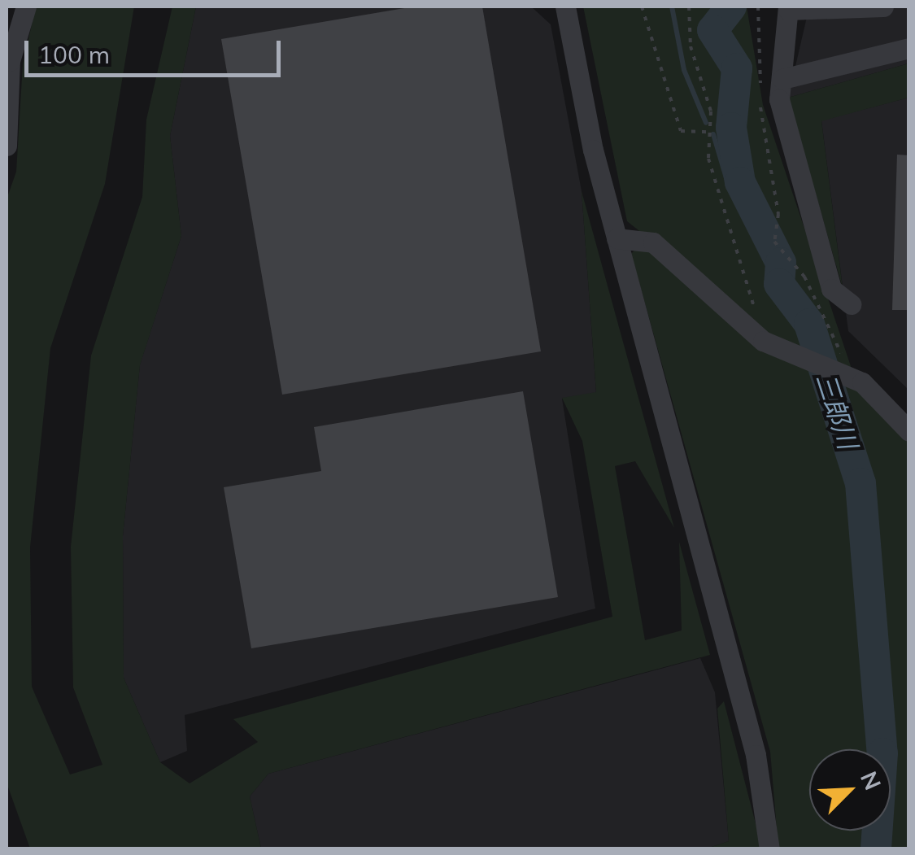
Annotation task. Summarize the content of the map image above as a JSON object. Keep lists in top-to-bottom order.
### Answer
{
  "water": ["三郎川"],
  "scale_bar": "100 m",
  "north": "top right"
}
